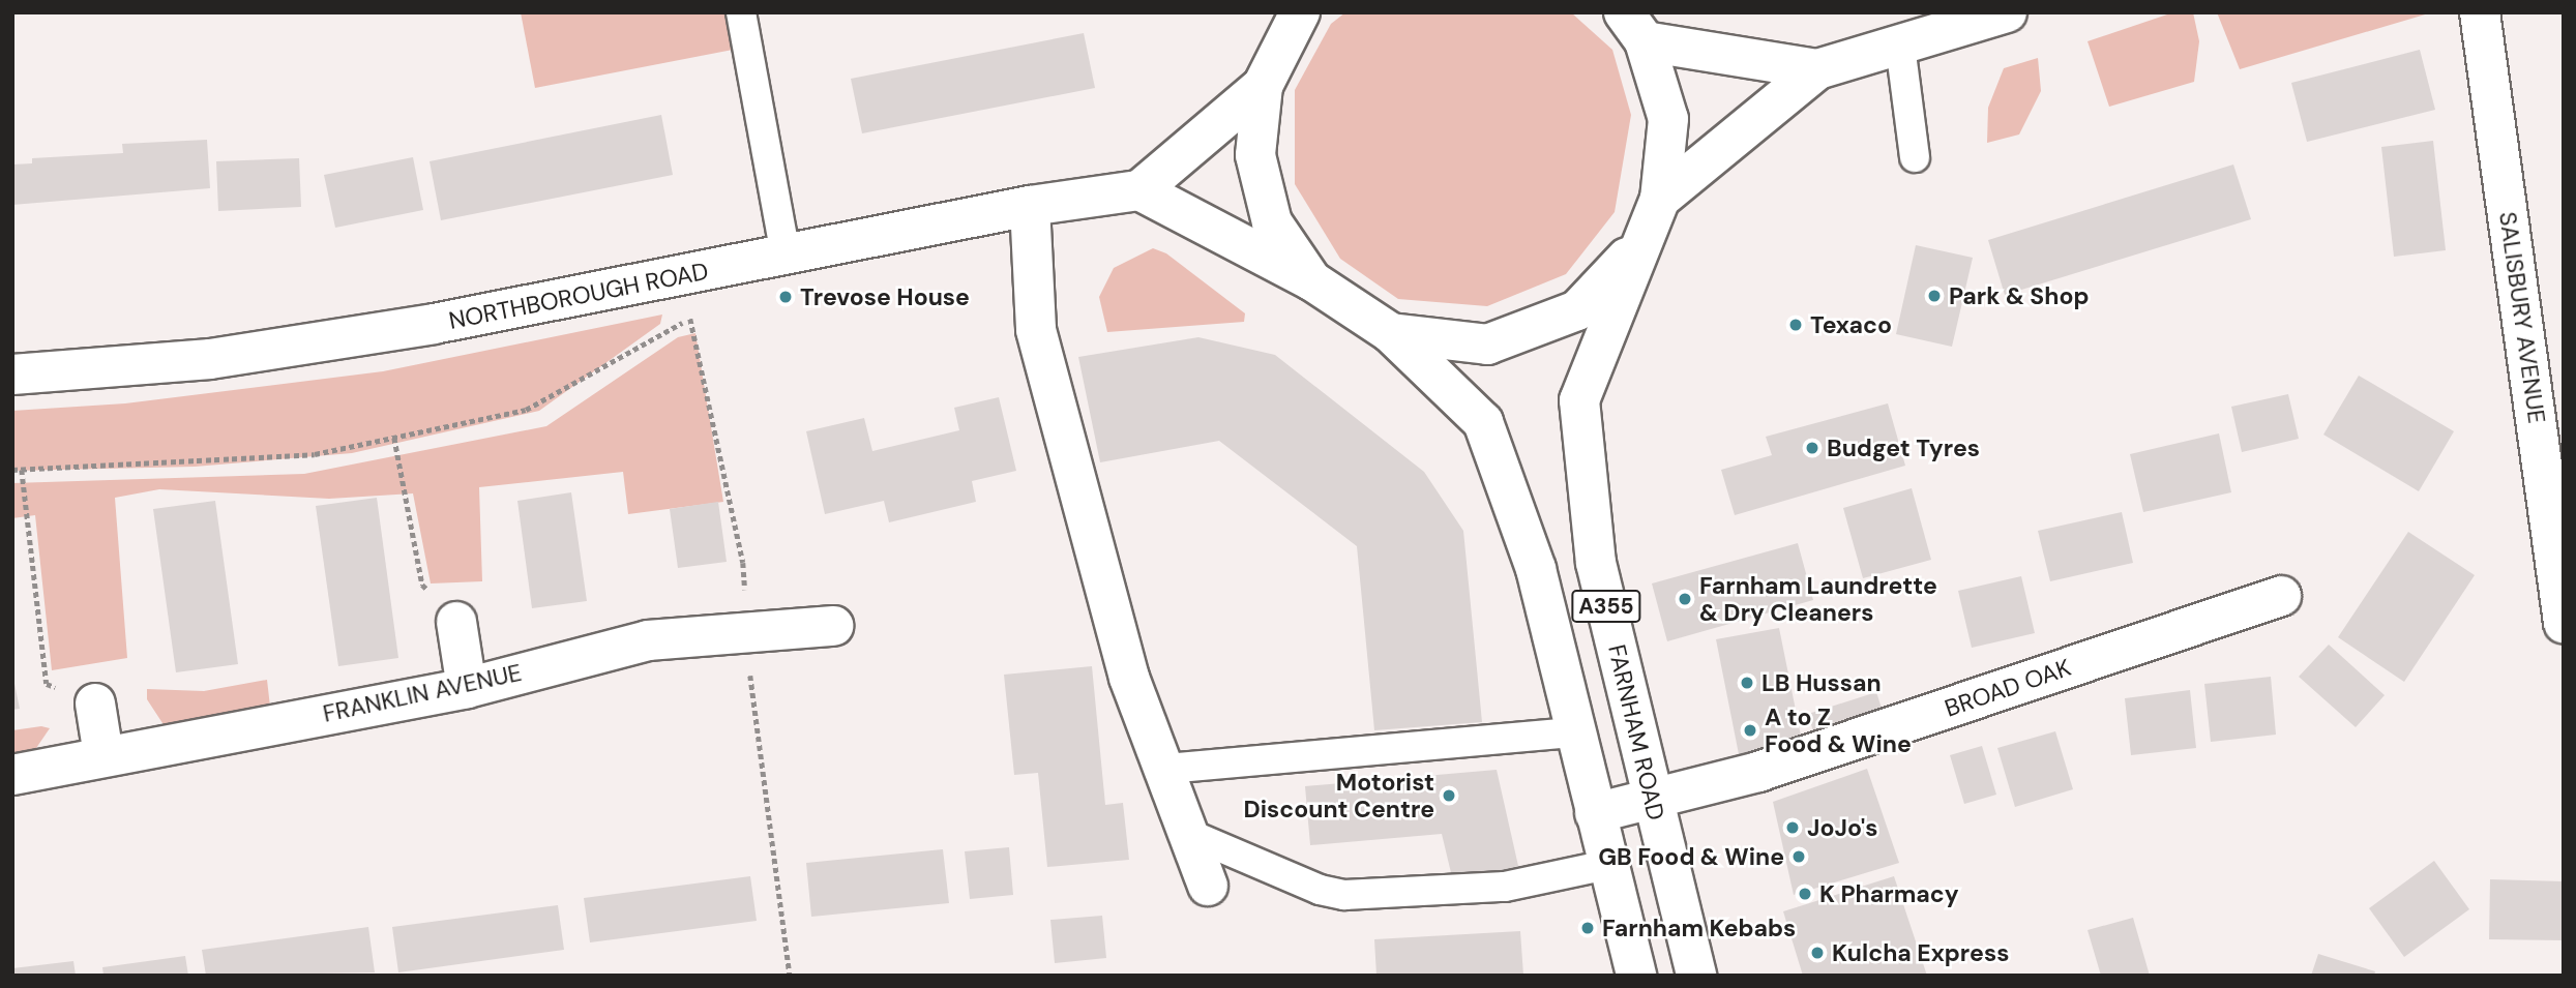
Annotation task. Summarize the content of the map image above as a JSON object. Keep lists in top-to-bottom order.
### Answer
{
  "streets": {
    "street": [
      "NORTHBOROUGH ROAD",
      "SALISBURY AVENUE",
      "A355",
      "BROAD OAK",
      "FRANKLIN AVENUE",
      "FARNHAM ROAD"
    ]
  },
  "crossings": [
    ["BROAD OAK", "FARNHAM ROAD"]
  ],
  "places": [
    "Park & Shop",
    "Trevose House",
    "Texaco",
    "Budget Tyres",
    "Farnham Laundrette & Dry Cleaners",
    "LB Hussan",
    "A to Z Food & Wine",
    "Motorist Discount Centre",
    "JoJo's",
    "GB Food & Wine",
    "K Pharmacy",
    "Farnham Kebabs",
    "Kulcha Express"
  ]
}
